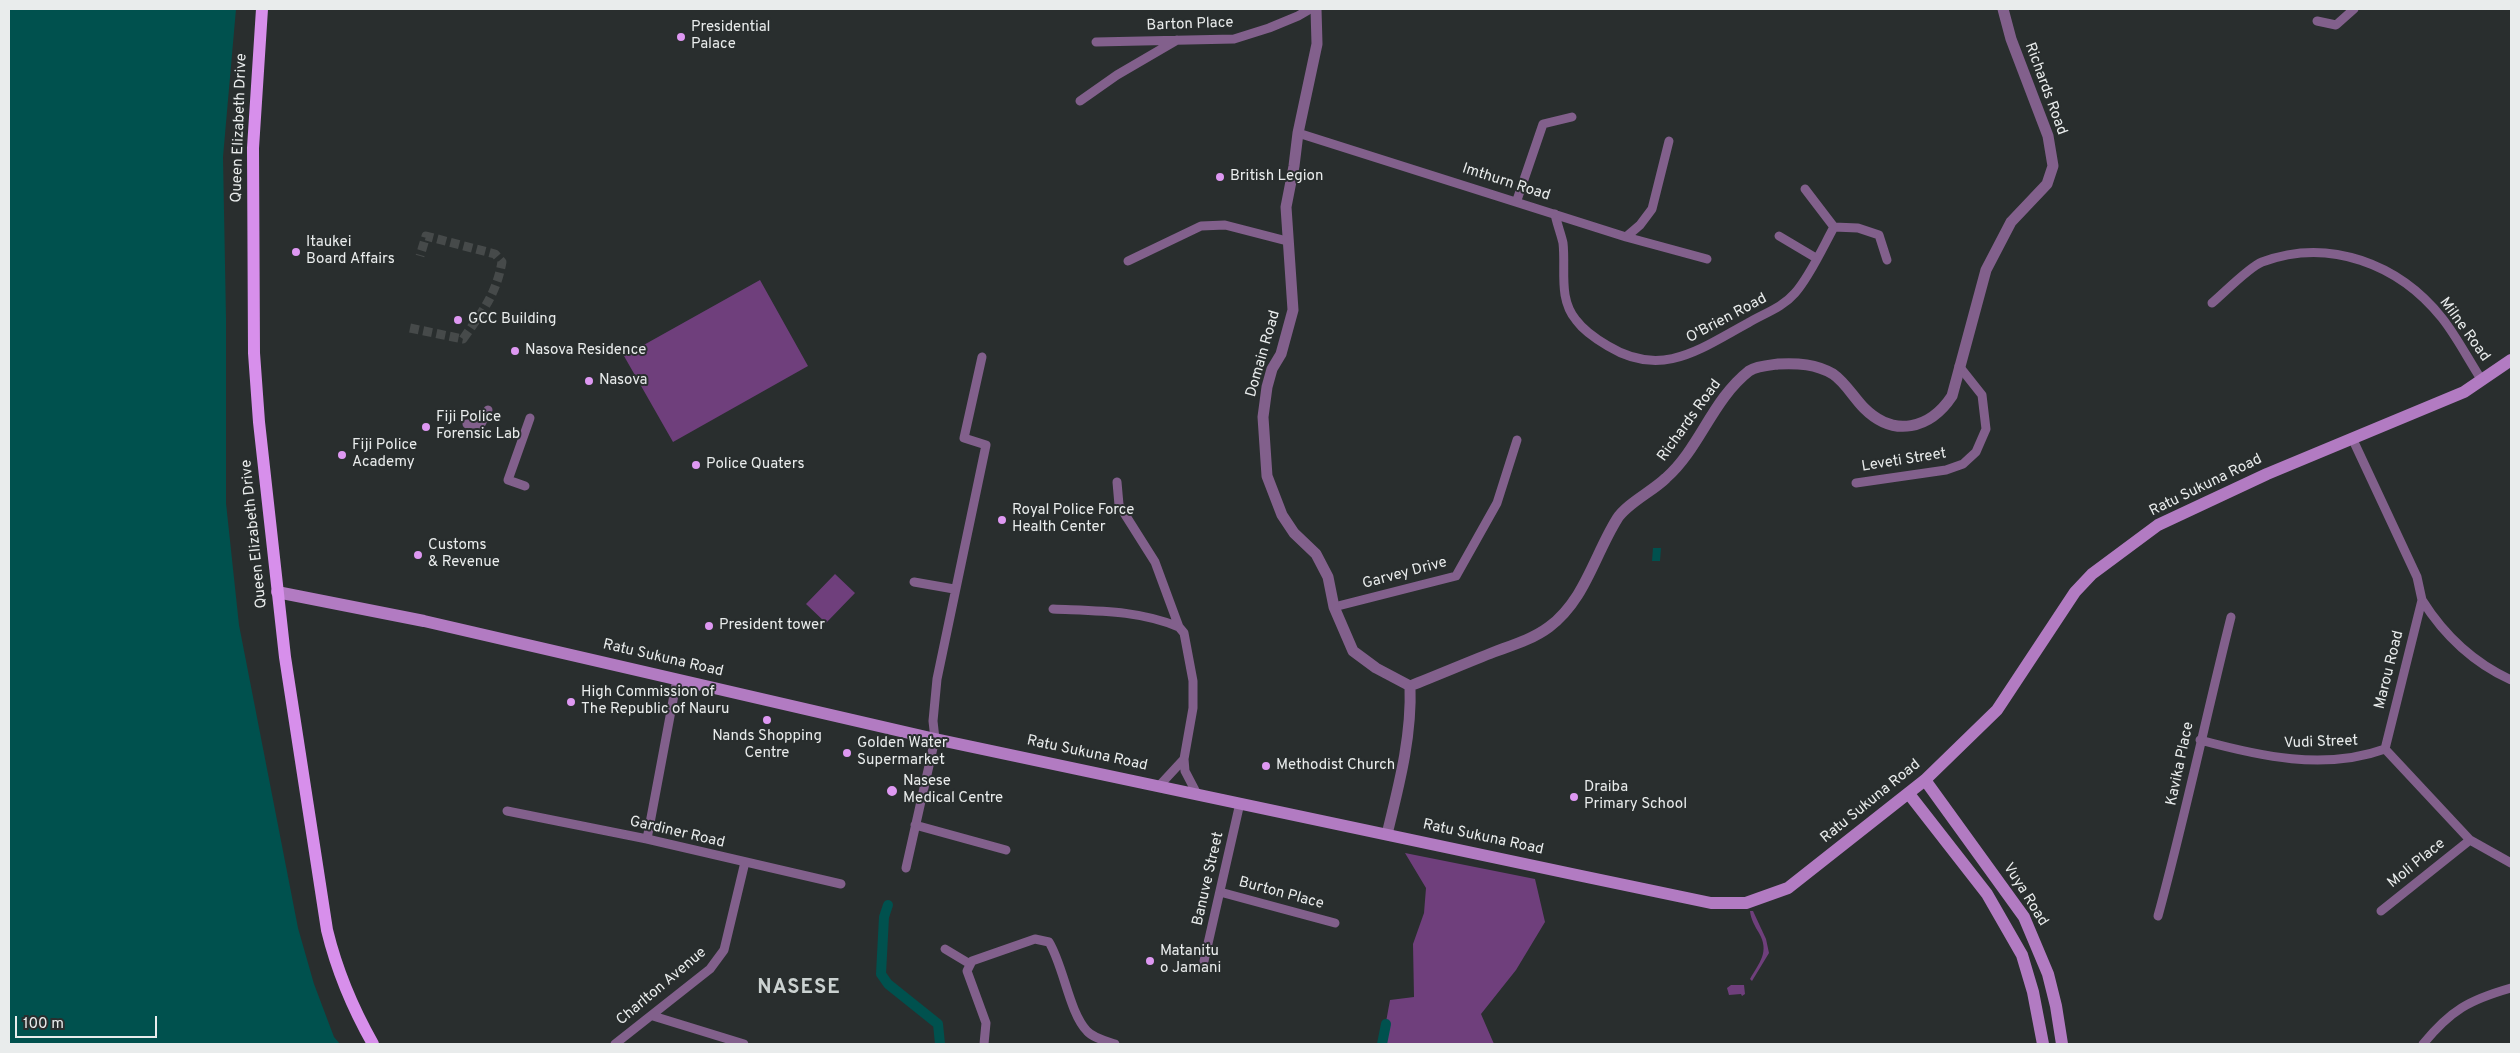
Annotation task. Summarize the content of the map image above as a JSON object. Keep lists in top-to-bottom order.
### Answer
{
  "streets": {
    "main road": ["Queen Elizabeth Drive", "Ratu Sukuna Road", "Vuya Road"],
    "street": [
      "Barton Place",
      "Richards Road",
      "Imthurn Road",
      "O'Brien Road",
      "Milne Road",
      "Domain Road",
      "Leveti Street",
      "Garvey Drive",
      "Marou Road",
      "Vudi Street",
      "Kavika Place",
      "Gardiner Road",
      "Moli Place",
      "Banuve Street",
      "Burton Place",
      "Charlton Avenue"
    ]
  },
  "crossings": [
    ["Richards Road", "Domain Road"],
    ["Richards Road", "Leveti Street"],
    ["Queen Elizabeth Drive", "Ratu Sukuna Road"],
    ["Imthurn Road", "O'Brien Road"],
    ["Imthurn Road", "Domain Road"],
    ["Milne Road", "Ratu Sukuna Road"],
    ["Domain Road", "Garvey Drive"],
    ["Ratu Sukuna Road", "Marou Road"],
    ["Ratu Sukuna Road", "Banuve Street"],
    ["Ratu Sukuna Road", "Vuya Road"],
    ["Marou Road", "Vudi Street"],
    ["Vudi Street", "Kavika Place"],
    ["Gardiner Road", "Charlton Avenue"],
    ["Banuve Street", "Burton Place"]
  ],
  "districts": ["NASESE"],
  "places": [
    "Presidential Palace",
    "British Legion",
    "Itaukei Board Affairs",
    "GCC Building",
    "Nasova Residence",
    "Nasova",
    "Fiji Police Forensic Lab",
    "Fiji Police Academy",
    "Police Quaters",
    "Royal Police Force Health Center",
    "Customs & Revenue",
    "President tower",
    "High Commission of The Republic of Nauru",
    "Nands Shopping Centre",
    "Golden Water Supermarket",
    "Methodist Church",
    "Nasese Medical Centre",
    "Draiba Primary School",
    "Matanitu o Jamani"
  ],
  "scale_bar": "100 m"
}
